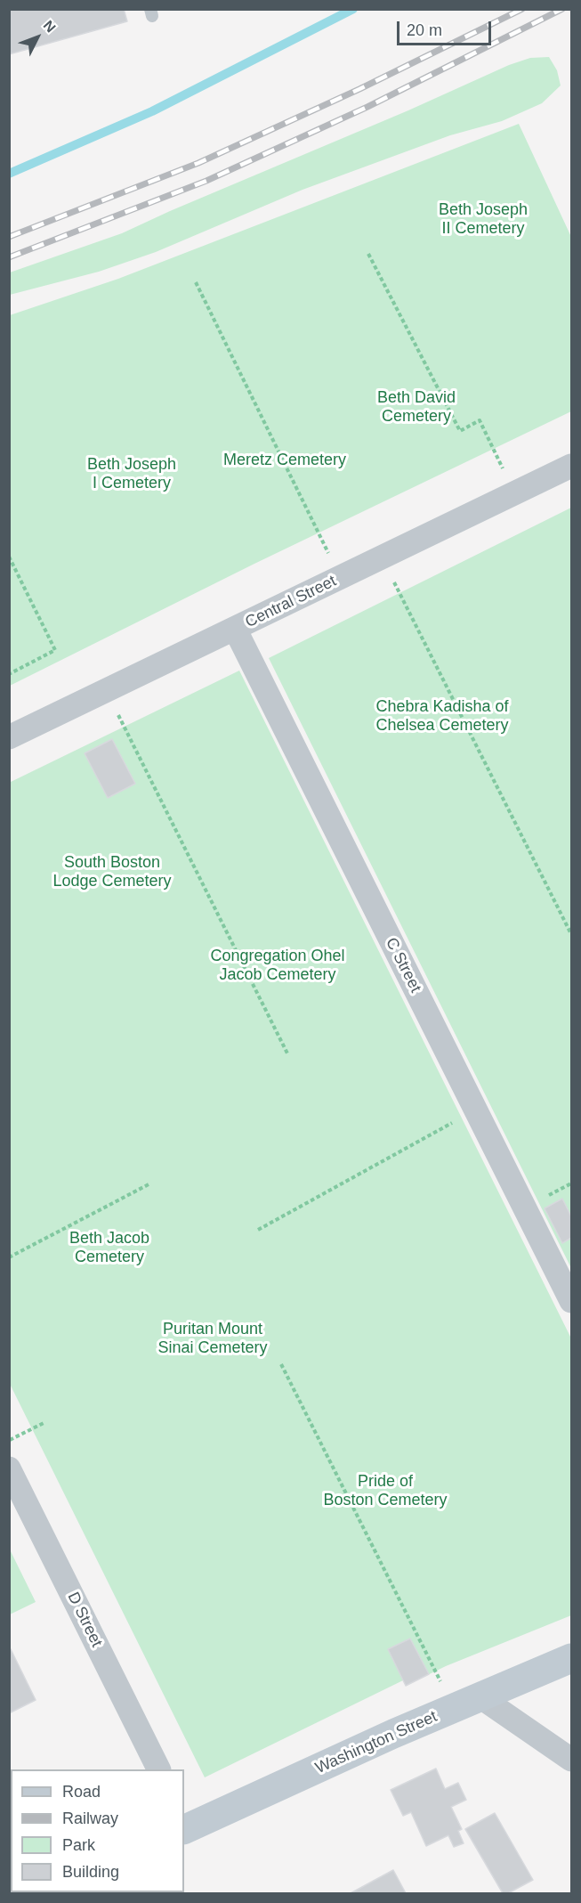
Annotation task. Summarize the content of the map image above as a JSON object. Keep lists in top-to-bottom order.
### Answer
{
  "streets": {
    "main road": ["Washington Street"],
    "street": ["Central Street", "C Street", "D Street"]
  },
  "crossings": [
    ["Central Street", "C Street"]
  ],
  "parks": [
    "Beth Joseph II Cemetery",
    "Beth David Cemetery",
    "Meretz Cemetery",
    "Beth Joseph I Cemetery",
    "Chebra Kadisha of Chelsea Cemetery",
    "South Boston Lodge Cemetery",
    "Congregation Ohel Jacob Cemetery",
    "Beth Jacob Cemetery",
    "Puritan Mount Sinai Cemetery",
    "Pride of Boston Cemetery"
  ],
  "legend": [
    "Road",
    "Railway",
    "Park",
    "Building"
  ],
  "scale_bar": "20 m",
  "north": "top right"
}
